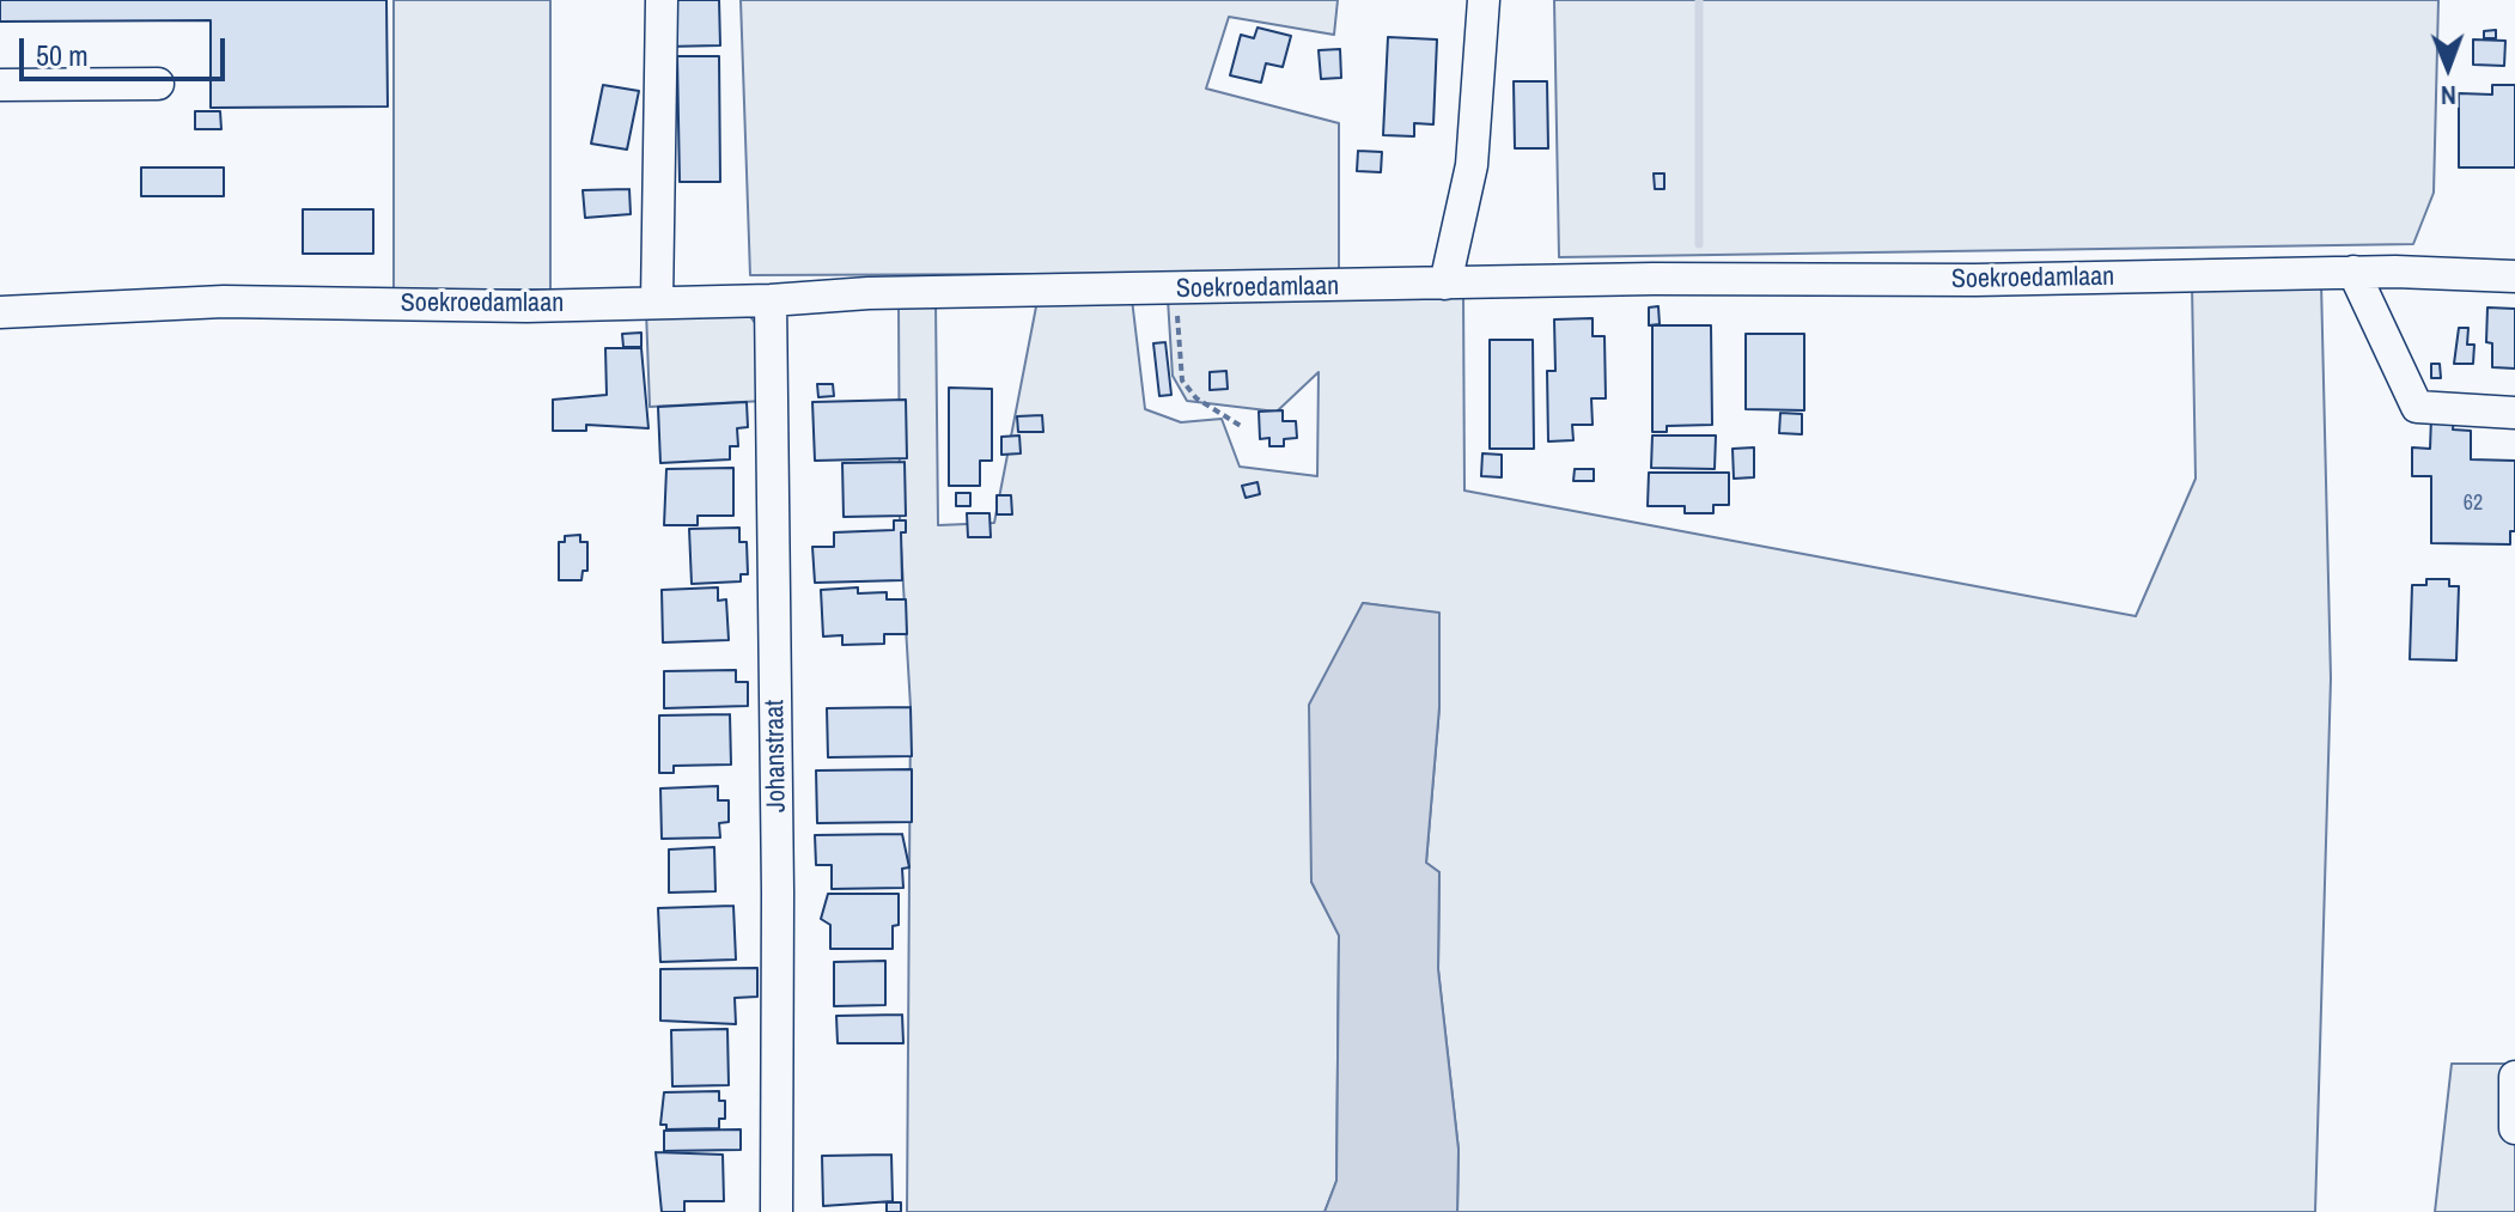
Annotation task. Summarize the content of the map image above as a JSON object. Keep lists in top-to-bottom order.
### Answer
{
  "streets": {
    "street": ["Soekroedamlaan", "Johanstraat"]
  },
  "crossings": [
    ["Soekroedamlaan", "Johanstraat"]
  ],
  "house_numbers": ["62"],
  "scale_bar": "50 m",
  "north": "bottom"
}
